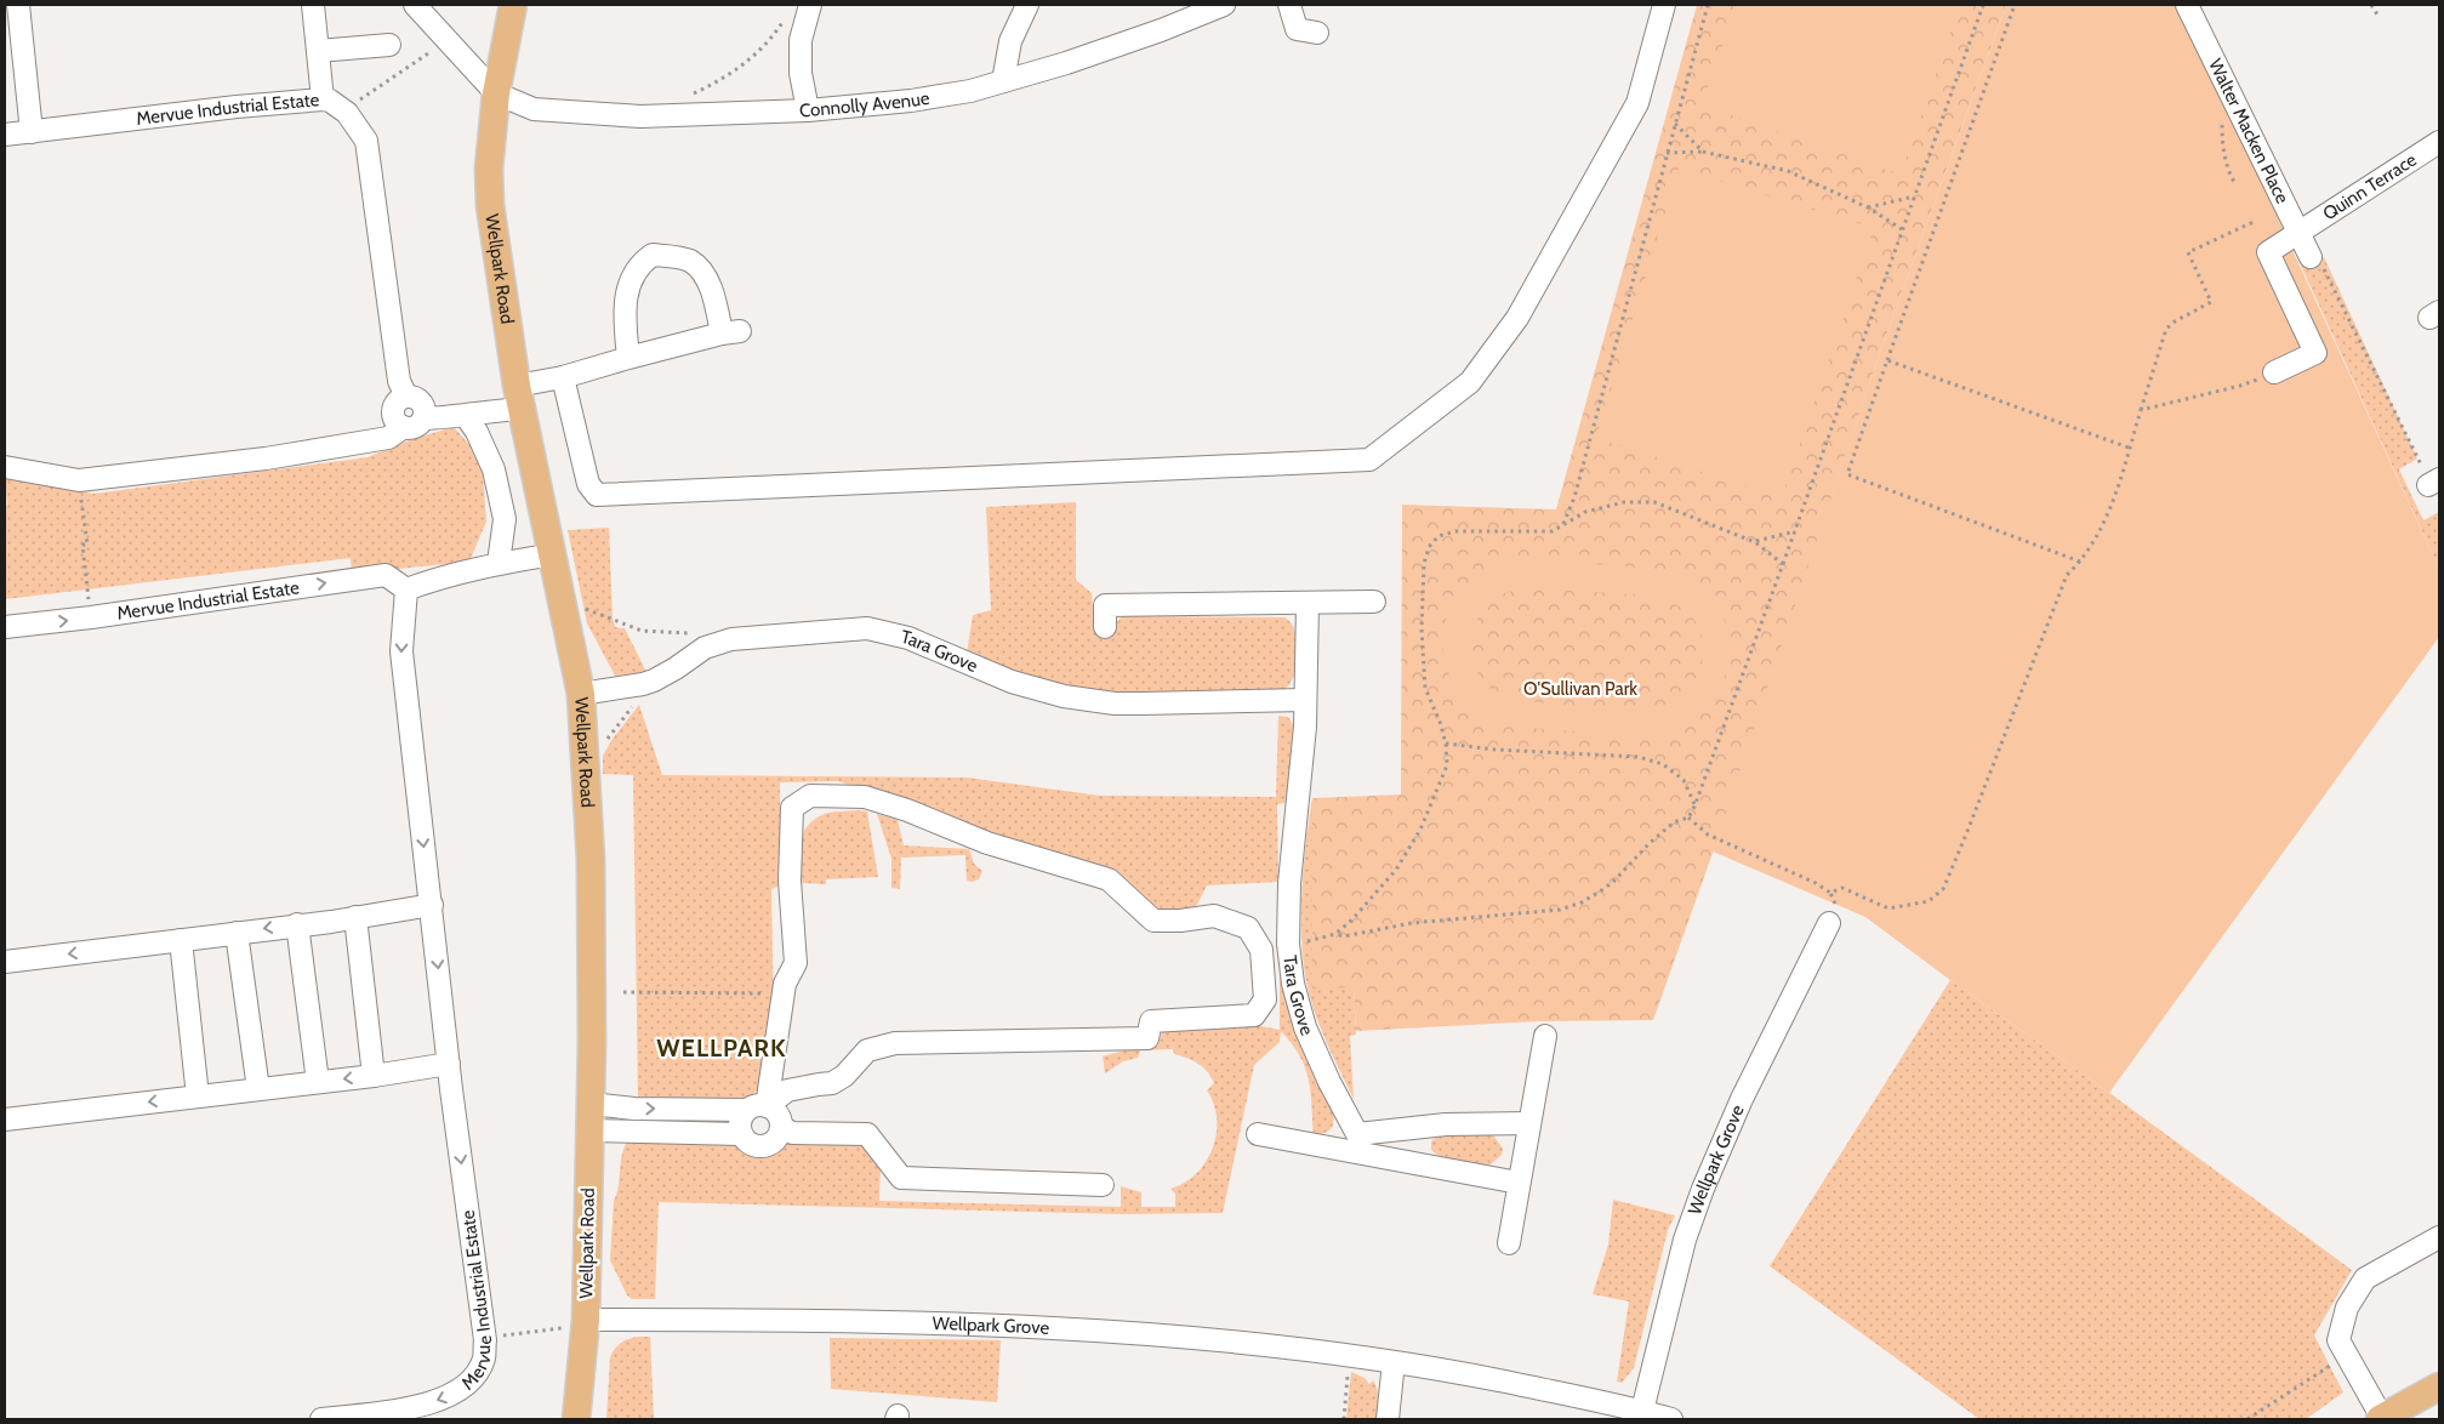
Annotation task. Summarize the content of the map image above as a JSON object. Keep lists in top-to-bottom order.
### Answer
{
  "streets": {
    "main road": ["Wellpark Road"],
    "street": [
      "Connolly Avenue",
      "Mervue Industrial Estate",
      "Walter Macken Place",
      "Quinn Terrace",
      "Tara Grove",
      "Wellpark Grove"
    ]
  },
  "crossings": [
    ["Connolly Avenue", "Wellpark Road"],
    ["Walter Macken Place", "Quinn Terrace"],
    ["Wellpark Road", "Tara Grove"],
    ["Wellpark Road", "Wellpark Grove"]
  ],
  "districts": ["WELLPARK"],
  "parks": ["O'Sullivan Park"]
}
